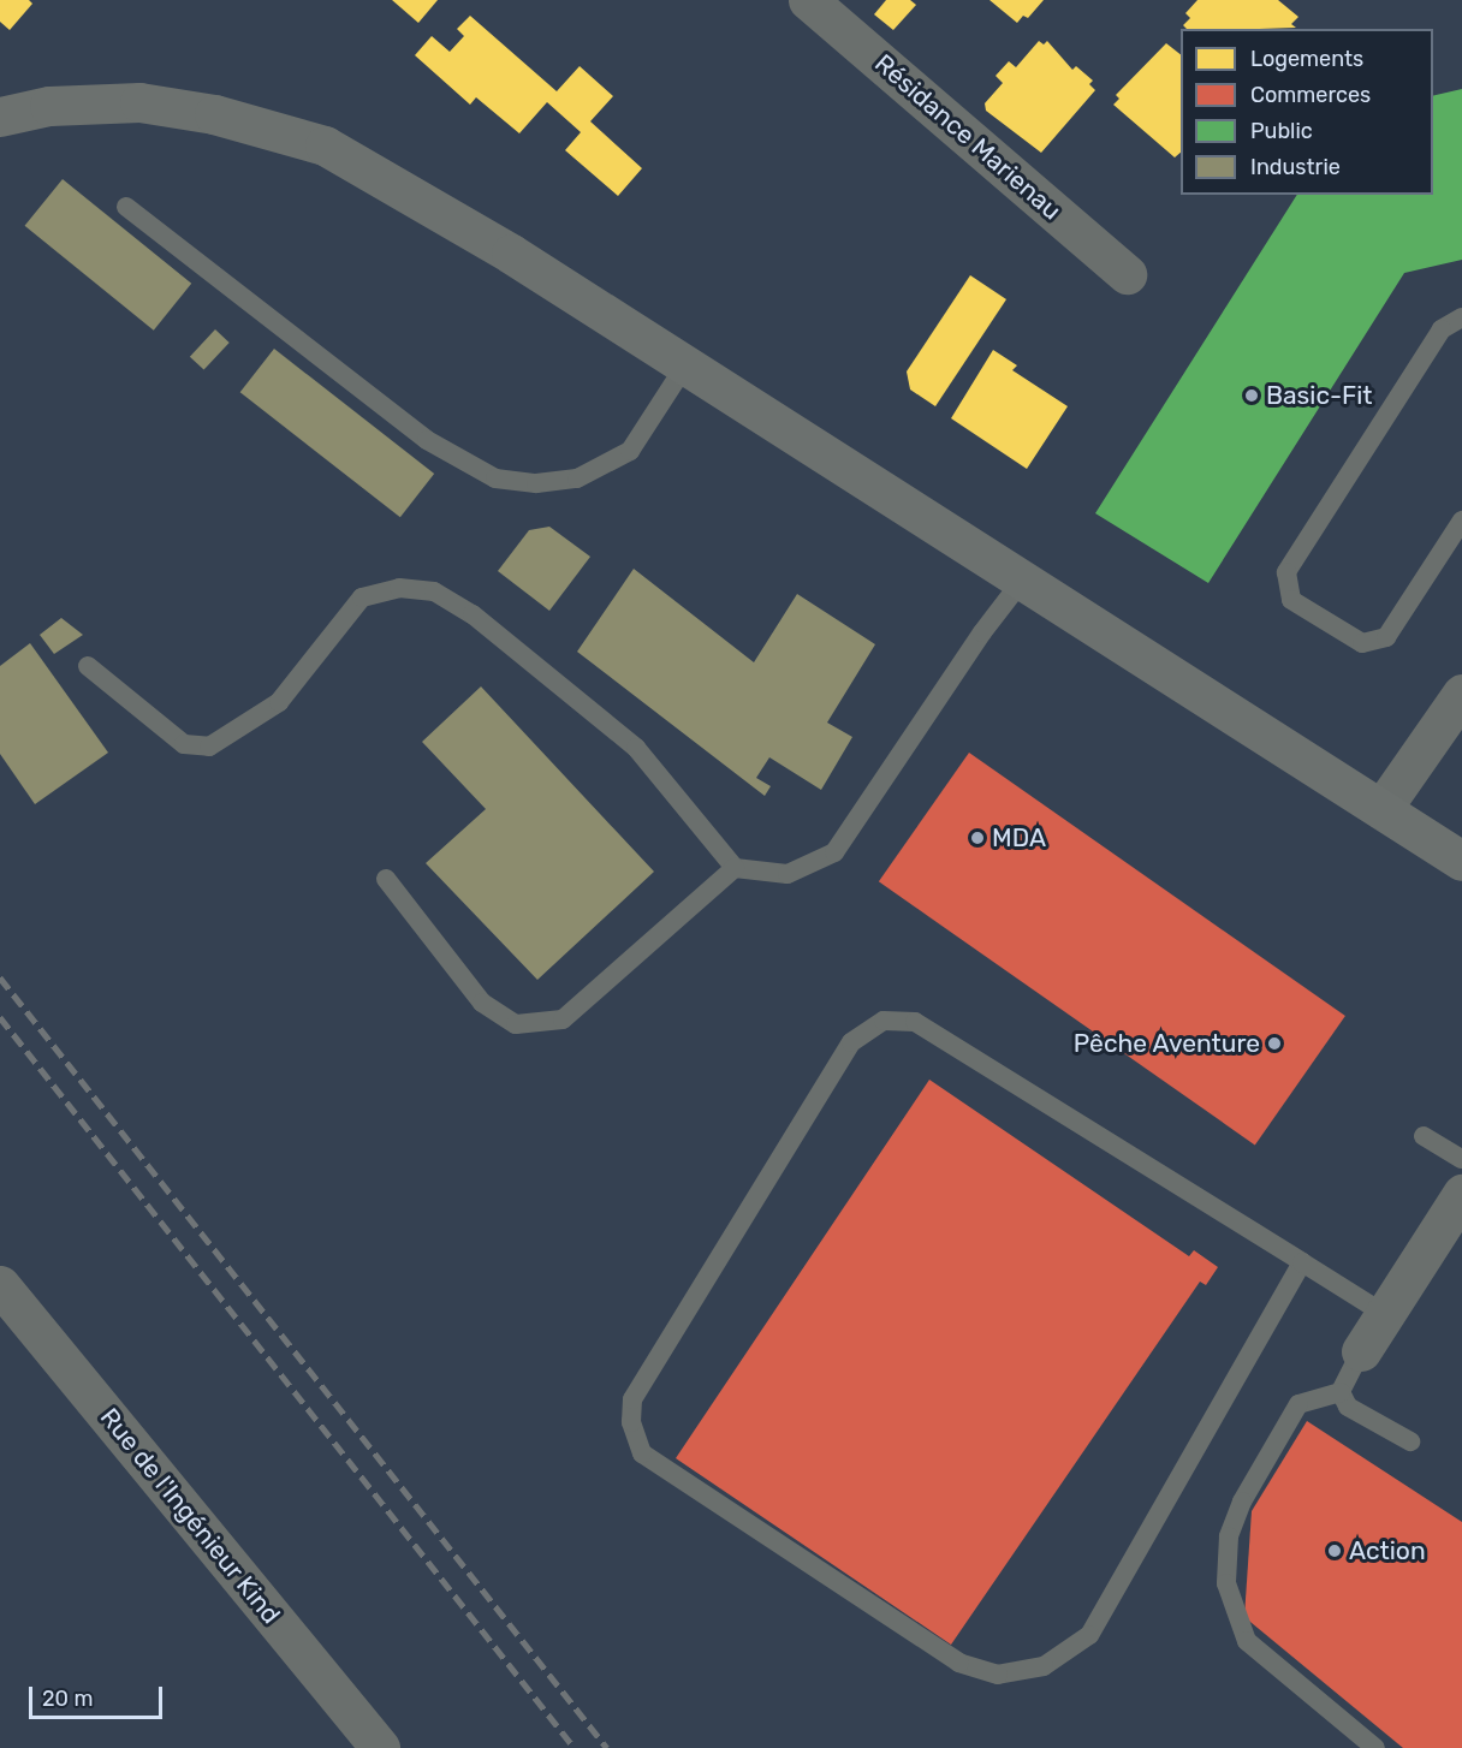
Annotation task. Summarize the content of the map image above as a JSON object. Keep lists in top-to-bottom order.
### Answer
{
  "streets": {
    "street": ["Résidance Marienau", "Rue de l'Ingénieur Kind"]
  },
  "places": [
    "Basic-Fit",
    "MDA",
    "Pêche Aventure",
    "Action"
  ],
  "legend": [
    "Logements",
    "Commerces",
    "Public",
    "Industrie"
  ],
  "scale_bar": "20 m"
}
